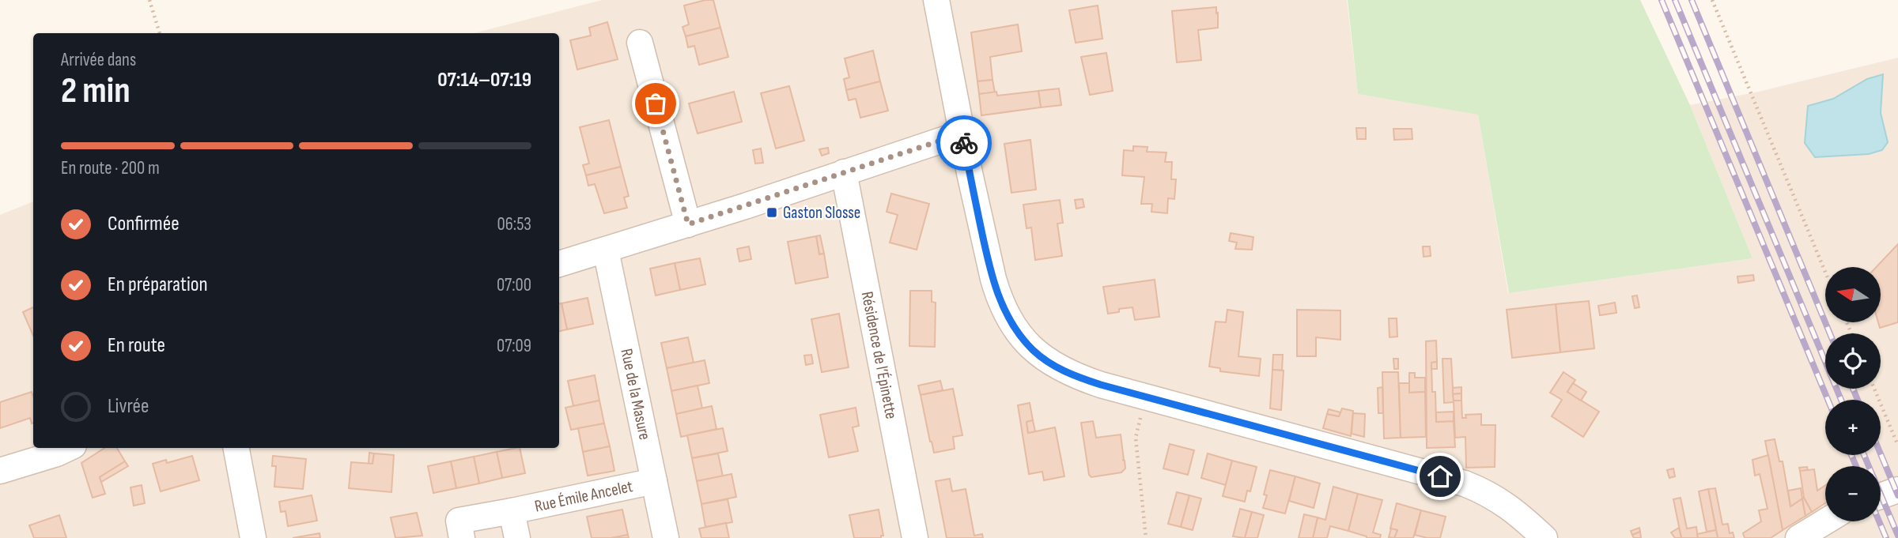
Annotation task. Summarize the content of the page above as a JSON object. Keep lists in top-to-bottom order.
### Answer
{
  "streets": {
    "street": ["Résidence de l’Épinette", "Rue de la Masure", "Rue Émile Ancelet"]
  },
  "crossings": [
    ["Rue de la Masure", "Rue Émile Ancelet"]
  ],
  "places": {
    "transit": ["Gaston Slosse"]
  },
  "north": "left",
  "page": {
    "heading": ["2 min", "Arrivée dans", "07:14–07:19"],
    "bar": "En route · 200 m",
    "list": [
      ["Confirmée", "06:53"],
      ["En préparation", "07:00"],
      ["En route", "07:09"],
      "Livrée"
    ],
    "map_buttons": ["+", "−"]
  }
}
